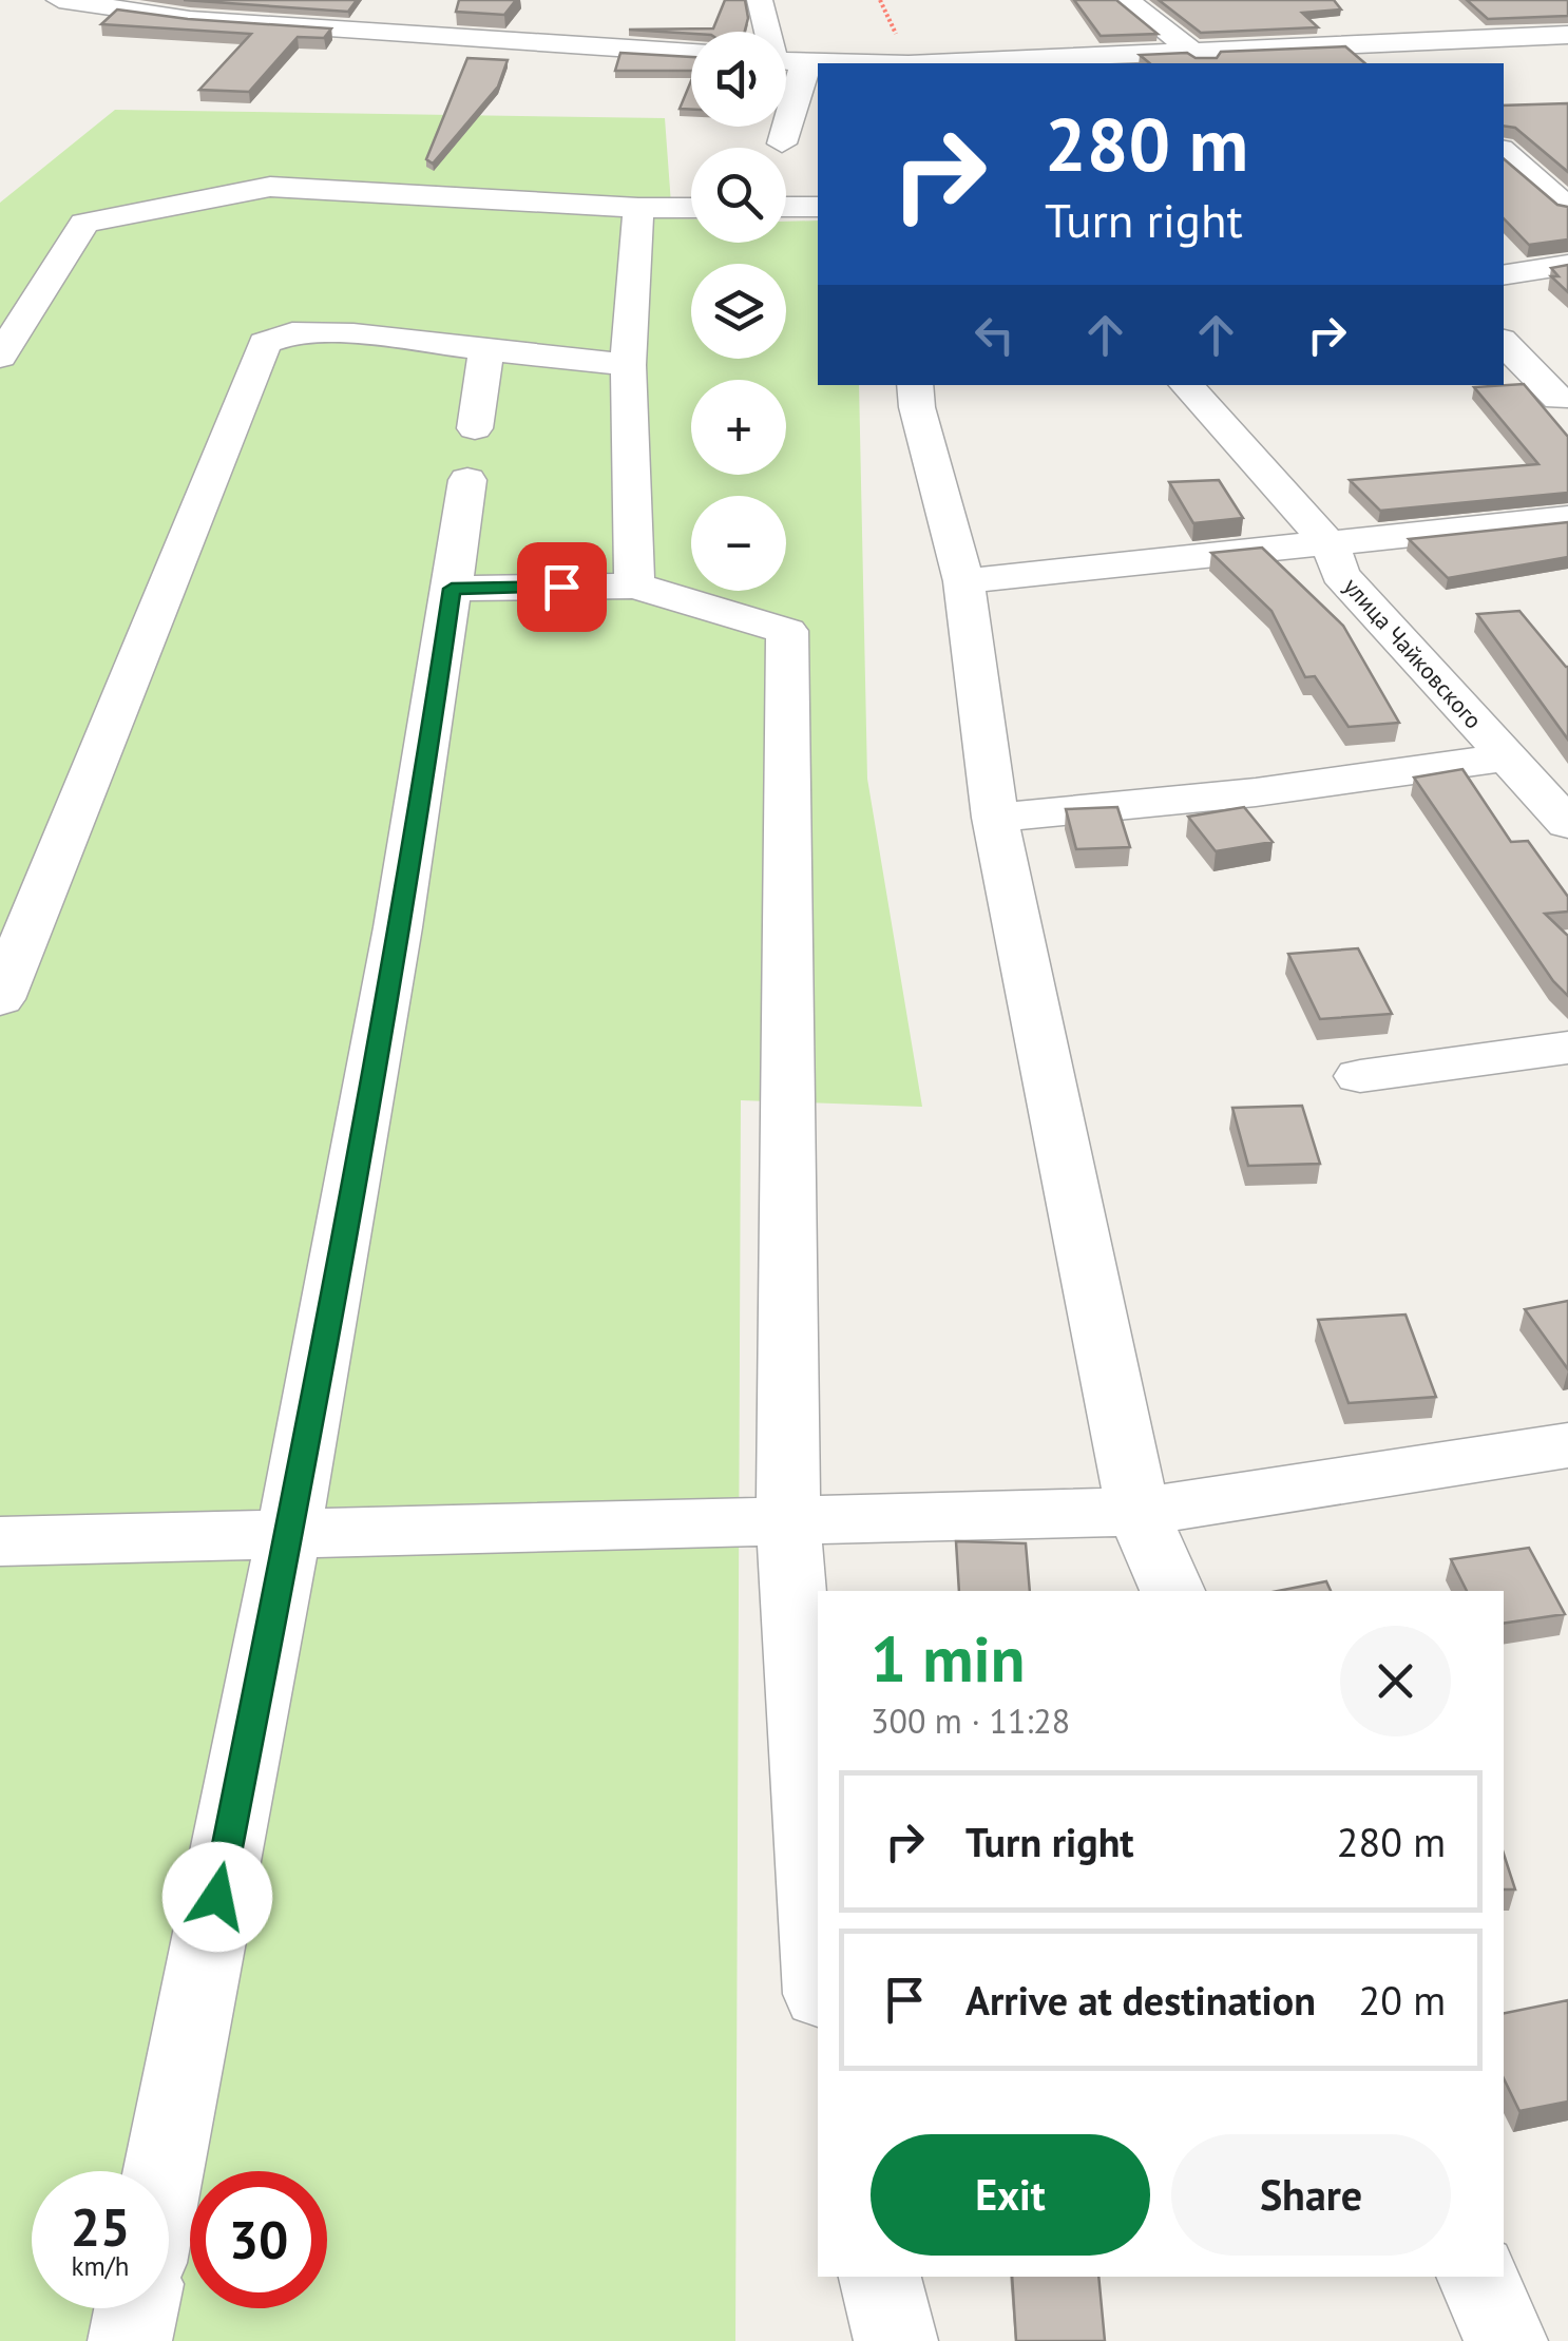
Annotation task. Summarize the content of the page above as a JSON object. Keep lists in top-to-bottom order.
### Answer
{
  "streets": {
    "street": ["улица Чайковского"]
  },
  "page": {
    "map_buttons": ["+", "−"],
    "turn": ["280 m", "Turn right"],
    "heading": ["1 min", "300 m · 11:28"],
    "list": [
      {
        "name": "Turn right",
        "value": "280 m"
      },
      {
        "name": "Arrive at destination",
        "value": "20 m"
      }
    ],
    "buttons": ["Exit", "Share"],
    "speed": "25 km/h",
    "limit": "30"
  }
}
